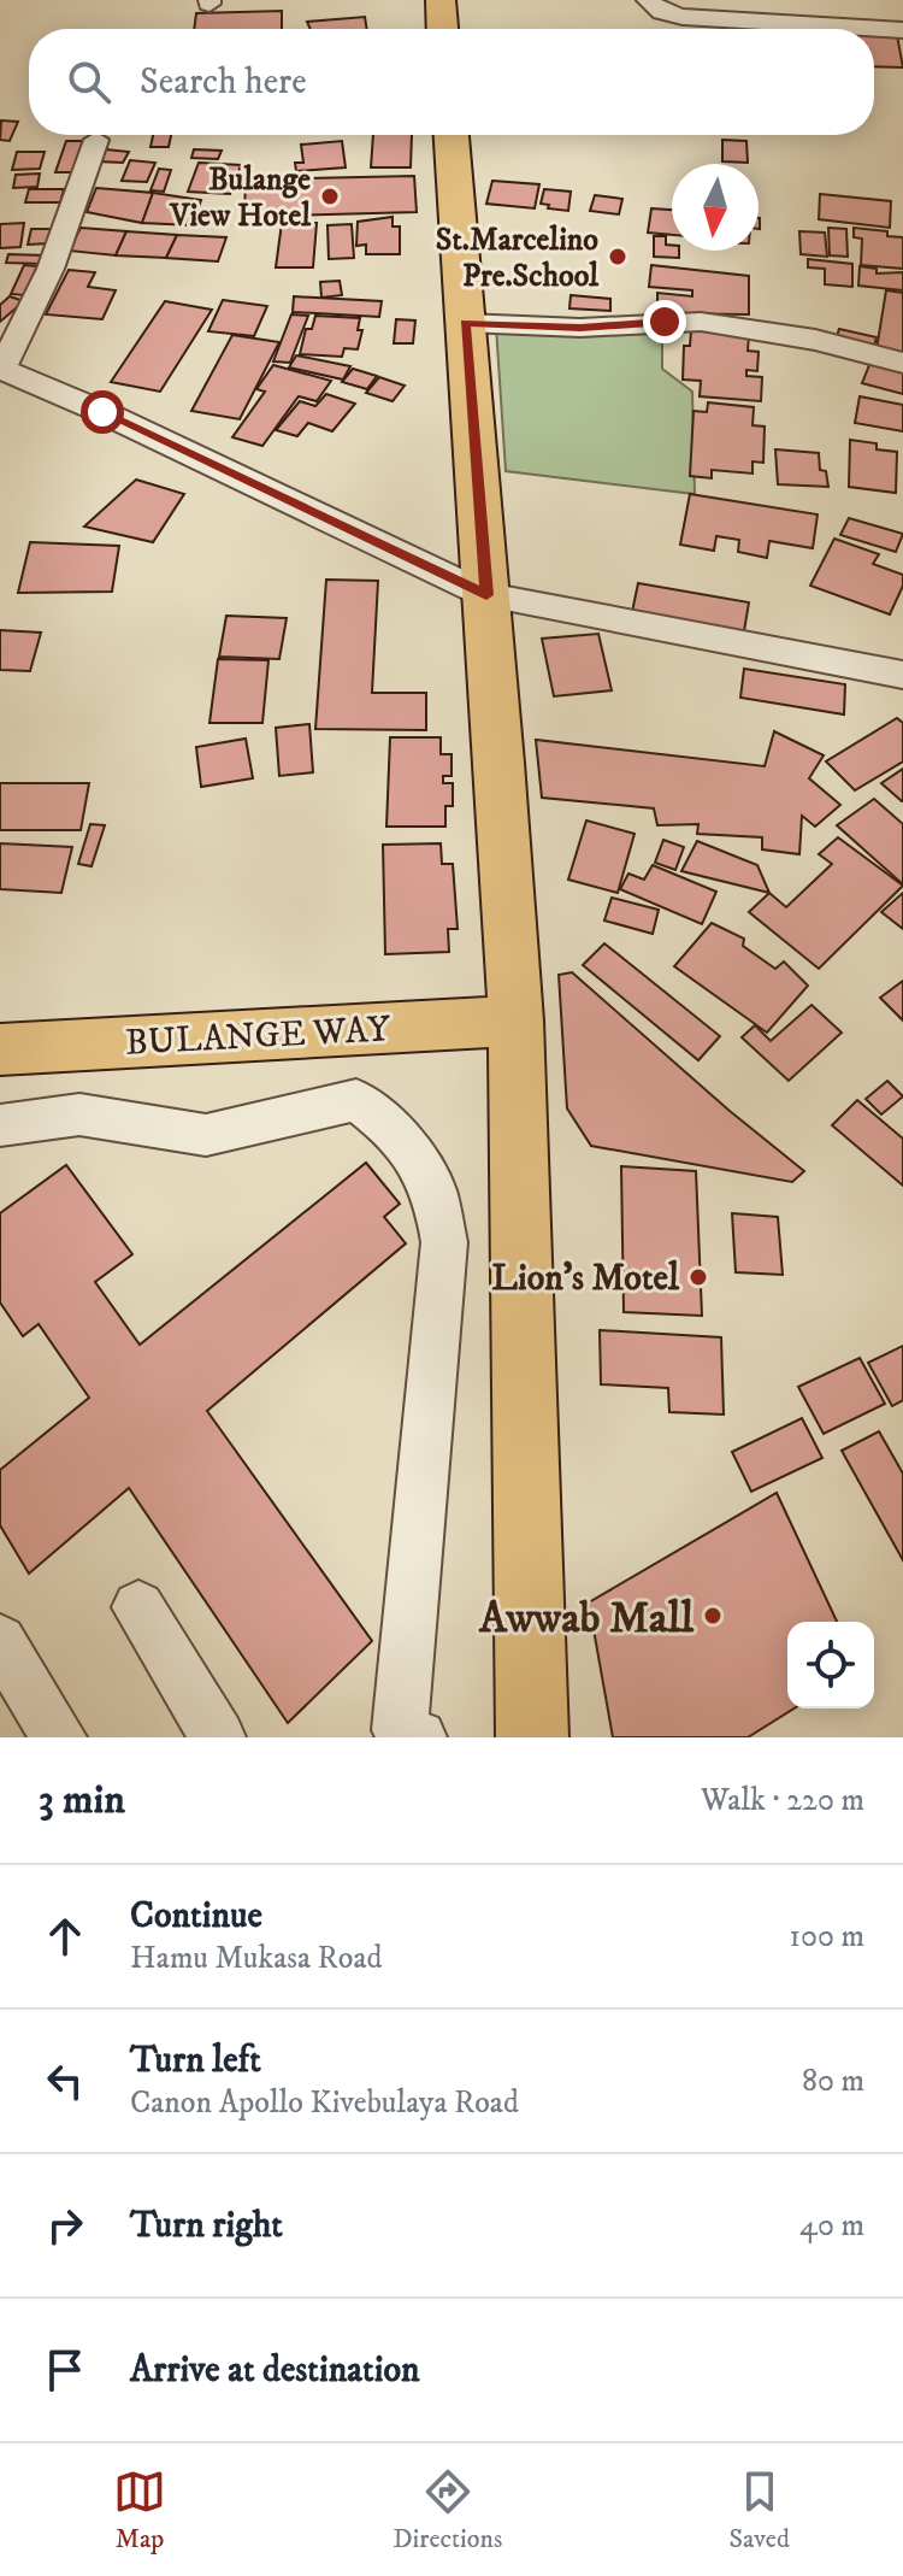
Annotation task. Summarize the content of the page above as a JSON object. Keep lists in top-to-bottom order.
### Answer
{
  "streets": {
    "main road": ["BULANGE WAY"]
  },
  "places": [
    "Bulange View Hotel",
    "St.Marcelino Pre.School",
    "Lion's Motel",
    "Awwab Mall"
  ],
  "north": "bottom",
  "page": {
    "search": "Search here",
    "heading": ["3 min", "Walk · 220 m"],
    "list": [
      ["Continue", "Hamu Mukasa Road", "100 m"],
      ["Turn left", "Canon Apollo Kivebulaya Road", "80 m"],
      ["Turn right", "40 m"],
      "Arrive at destination"
    ],
    "nav": ["Map", "Directions", "Saved"]
  }
}
